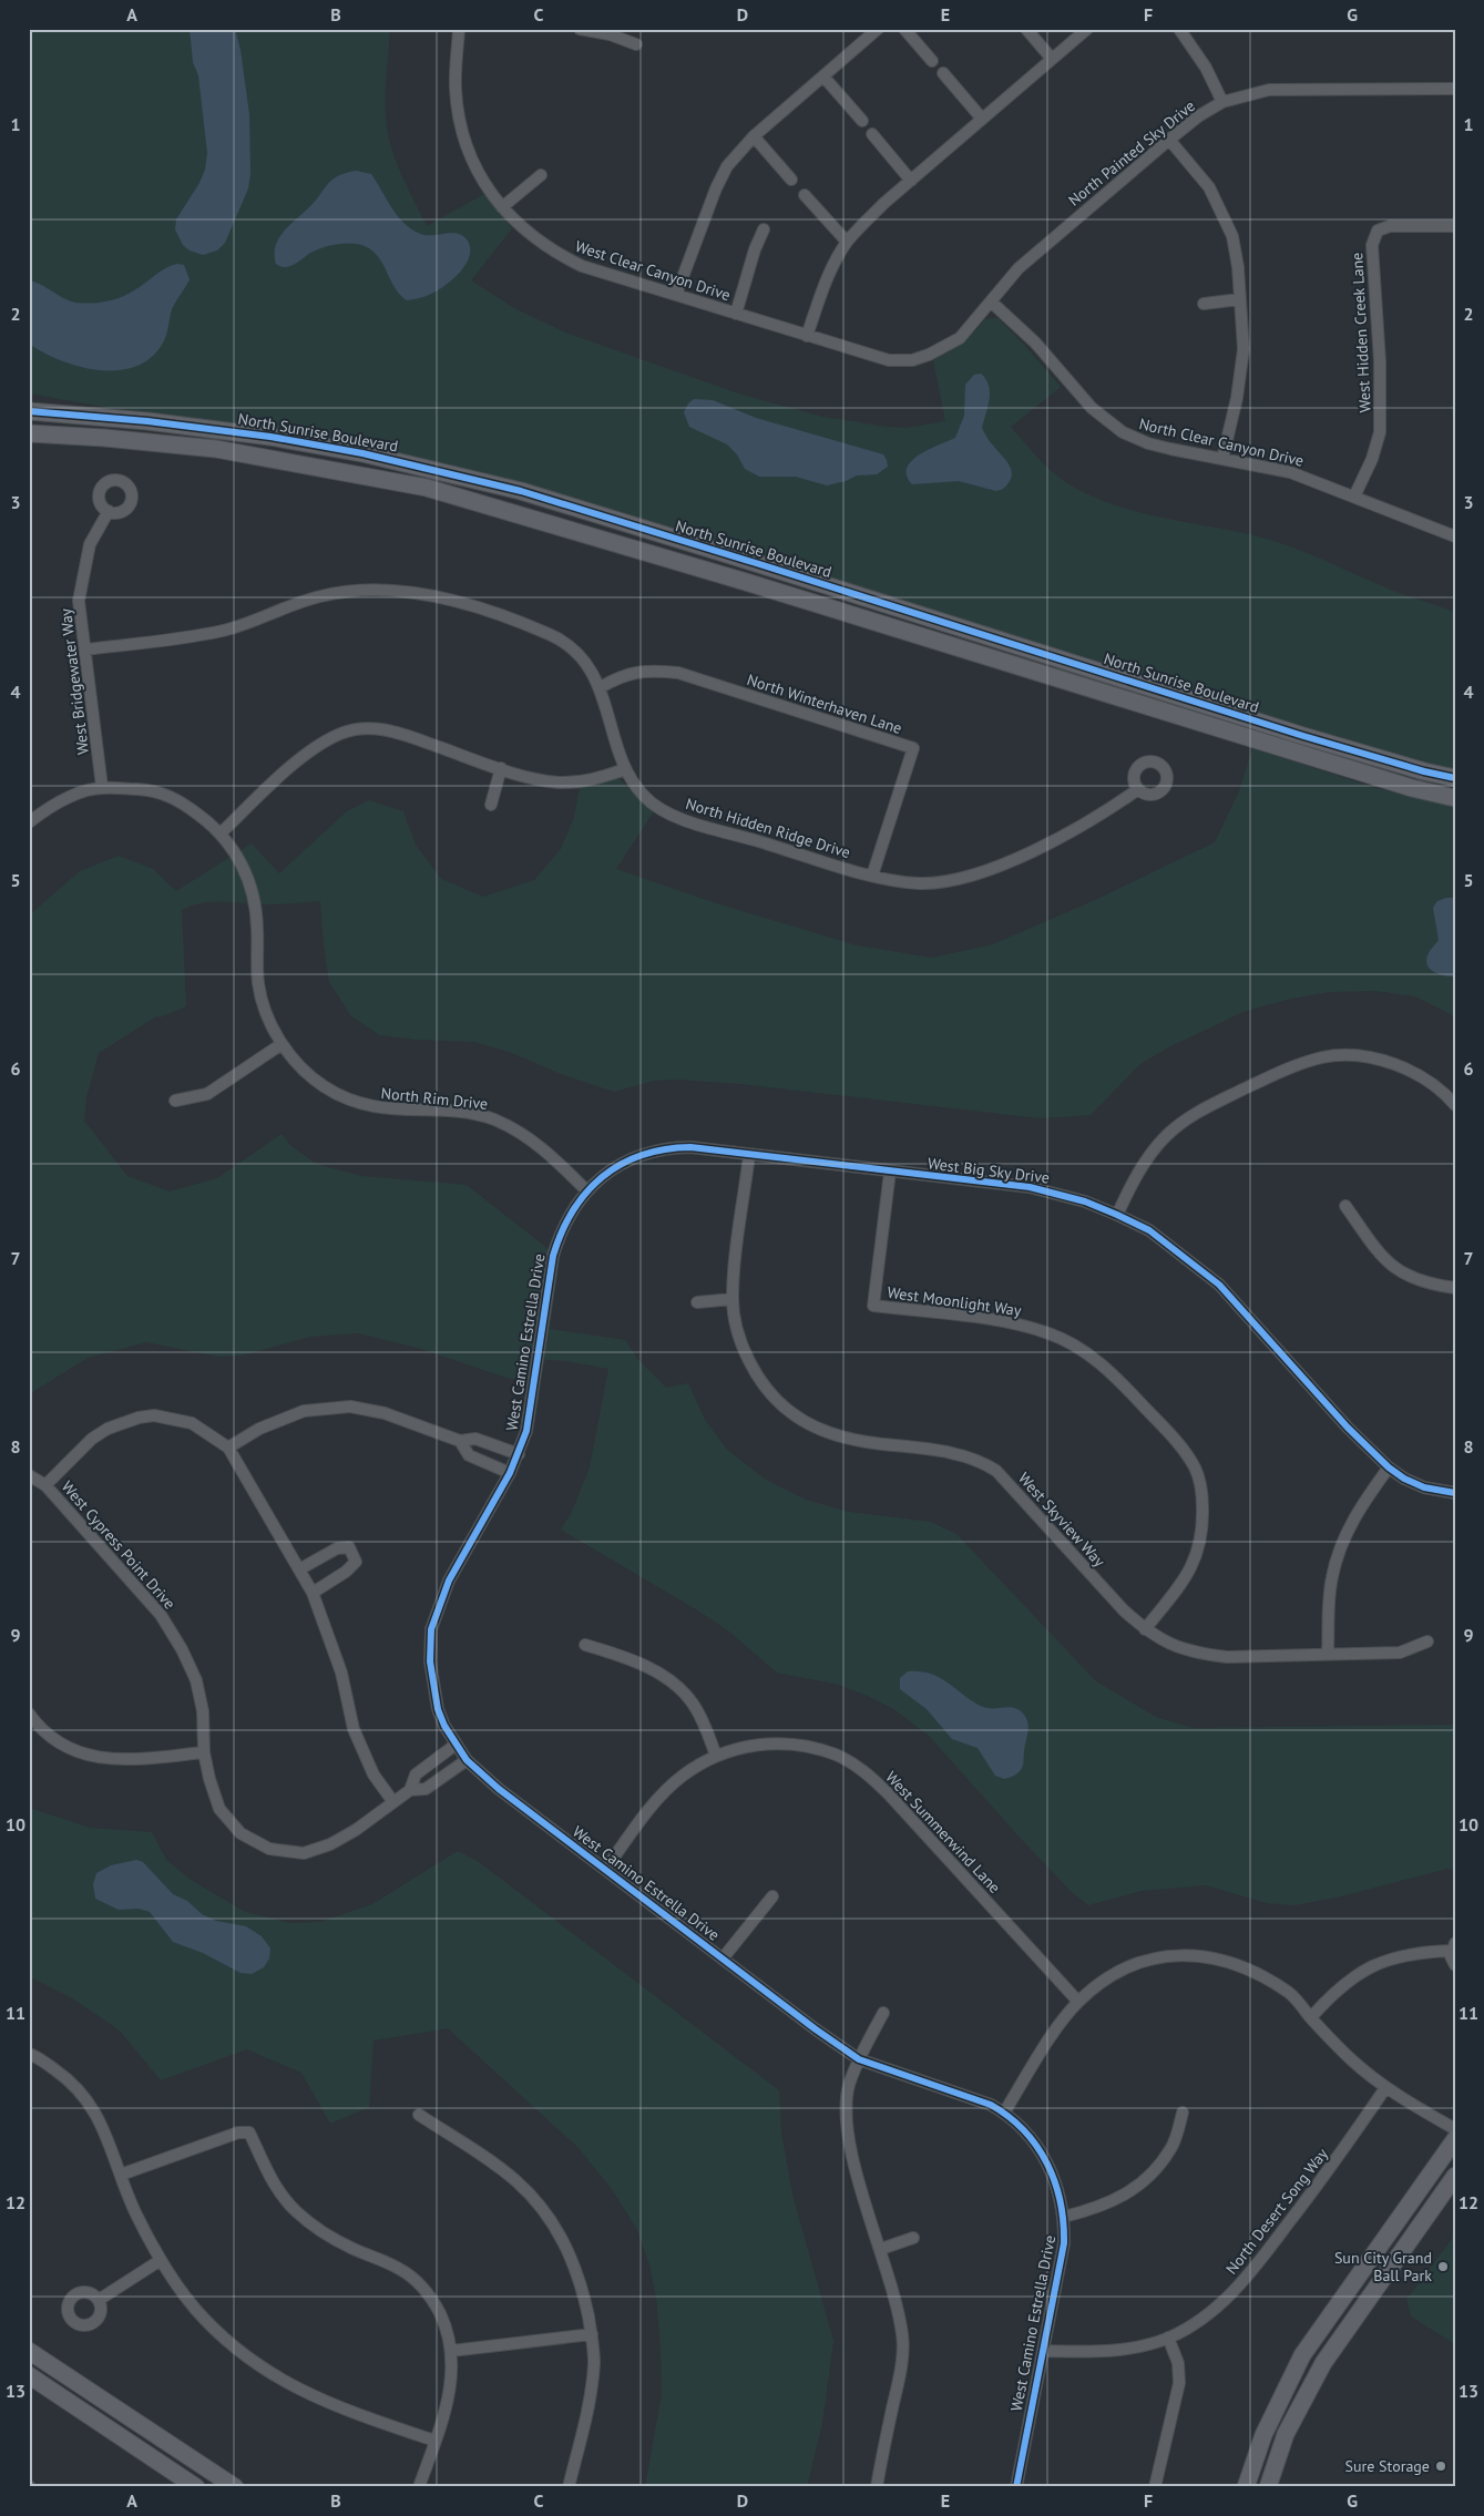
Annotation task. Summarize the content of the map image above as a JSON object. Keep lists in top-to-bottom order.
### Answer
{
  "streets": {
    "street": [
      "North Painted Sky Drive",
      "West Clear Canyon Drive",
      "West Hidden Creek Lane",
      "North Sunrise Boulevard",
      "North Clear Canyon Drive",
      "West Bridgewater Way",
      "North Winterhaven Lane",
      "North Hidden Ridge Drive",
      "North Rim Drive",
      "West Big Sky Drive",
      "West Moonlight Way",
      "West Camino Estrella Drive",
      "West Skyview Way",
      "West Cypress Point Drive",
      "West Summerwind Lane",
      "North Desert Song Way"
    ]
  },
  "crossings": [
    ["North Painted Sky Drive", "West Clear Canyon Drive"],
    ["North Painted Sky Drive", "North Clear Canyon Drive"],
    ["West Clear Canyon Drive", "North Clear Canyon Drive"],
    ["West Hidden Creek Lane", "North Clear Canyon Drive"],
    ["West Bridgewater Way", "North Hidden Ridge Drive"],
    ["West Bridgewater Way", "North Rim Drive"],
    ["North Winterhaven Lane", "North Hidden Ridge Drive"],
    ["North Rim Drive", "West Big Sky Drive"],
    ["North Rim Drive", "West Camino Estrella Drive"],
    ["West Big Sky Drive", "West Moonlight Way"],
    ["West Big Sky Drive", "West Camino Estrella Drive"],
    ["West Big Sky Drive", "West Skyview Way"],
    ["West Moonlight Way", "West Skyview Way"],
    ["West Camino Estrella Drive", "West Cypress Point Drive"],
    ["West Camino Estrella Drive", "West Summerwind Lane"],
    ["West Camino Estrella Drive", "North Desert Song Way"]
  ],
  "places": ["Sun City Grand Ball Park", "Sure Storage"],
  "grid": {
    "columns": [
      "A",
      "B",
      "C",
      "D",
      "E",
      "F",
      "G"
    ],
    "rows": [
      "1",
      "2",
      "3",
      "4",
      "5",
      "6",
      "7",
      "8",
      "9",
      "10",
      "11",
      "12",
      "13"
    ]
  }
}
